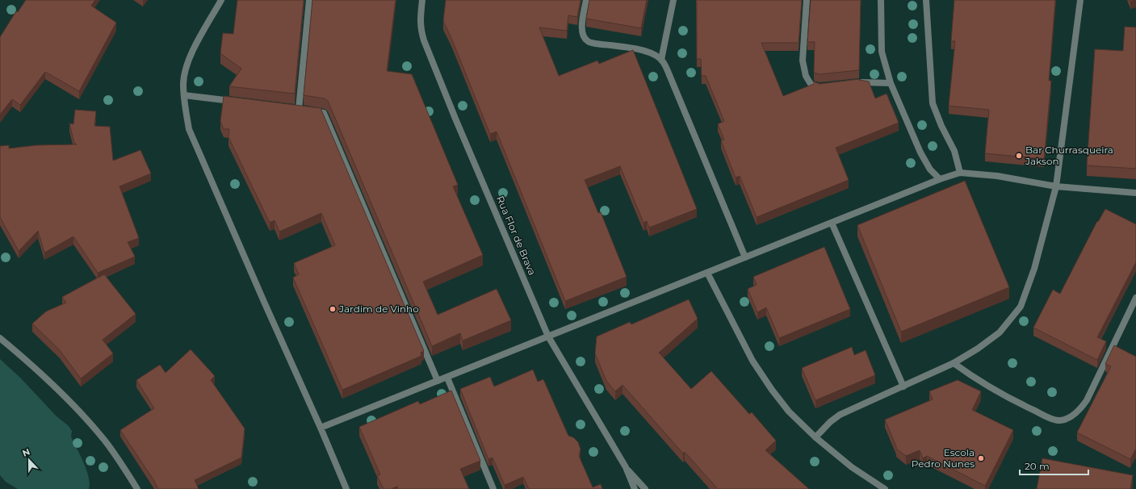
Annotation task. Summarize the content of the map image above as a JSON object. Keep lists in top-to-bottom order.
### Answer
{
  "streets": {
    "street": ["Rua Flor de Brava"]
  },
  "places": ["Bar Churrasqueira Jakson", "Jardim de Vinho", "Escola Pedro Nunes"],
  "scale_bar": "20 m",
  "north": "top"
}
